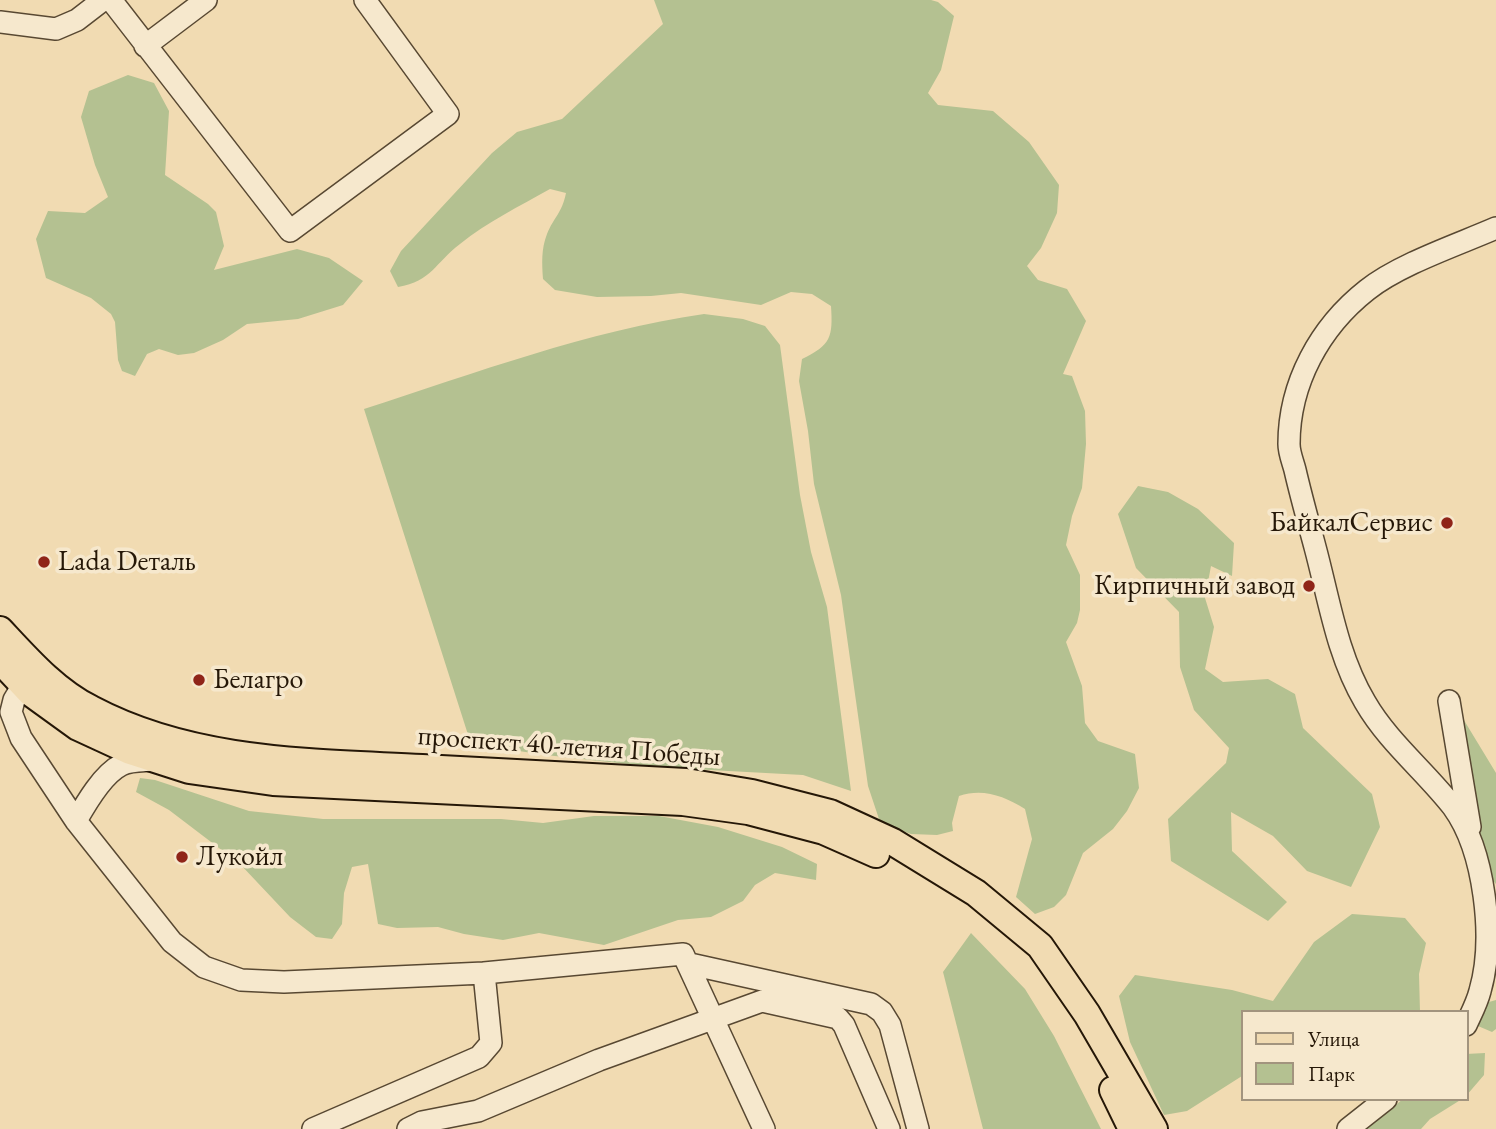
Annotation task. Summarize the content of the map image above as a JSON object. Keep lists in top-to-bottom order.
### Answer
{
  "streets": {
    "main road": ["проспект 40-летия Победы"]
  },
  "places": [
    "БайкалСервис",
    "Lada Dеталь",
    "Кирпичный завод",
    "Белагро",
    "Лукойл"
  ],
  "legend": ["Улица", "Парк"]
}
